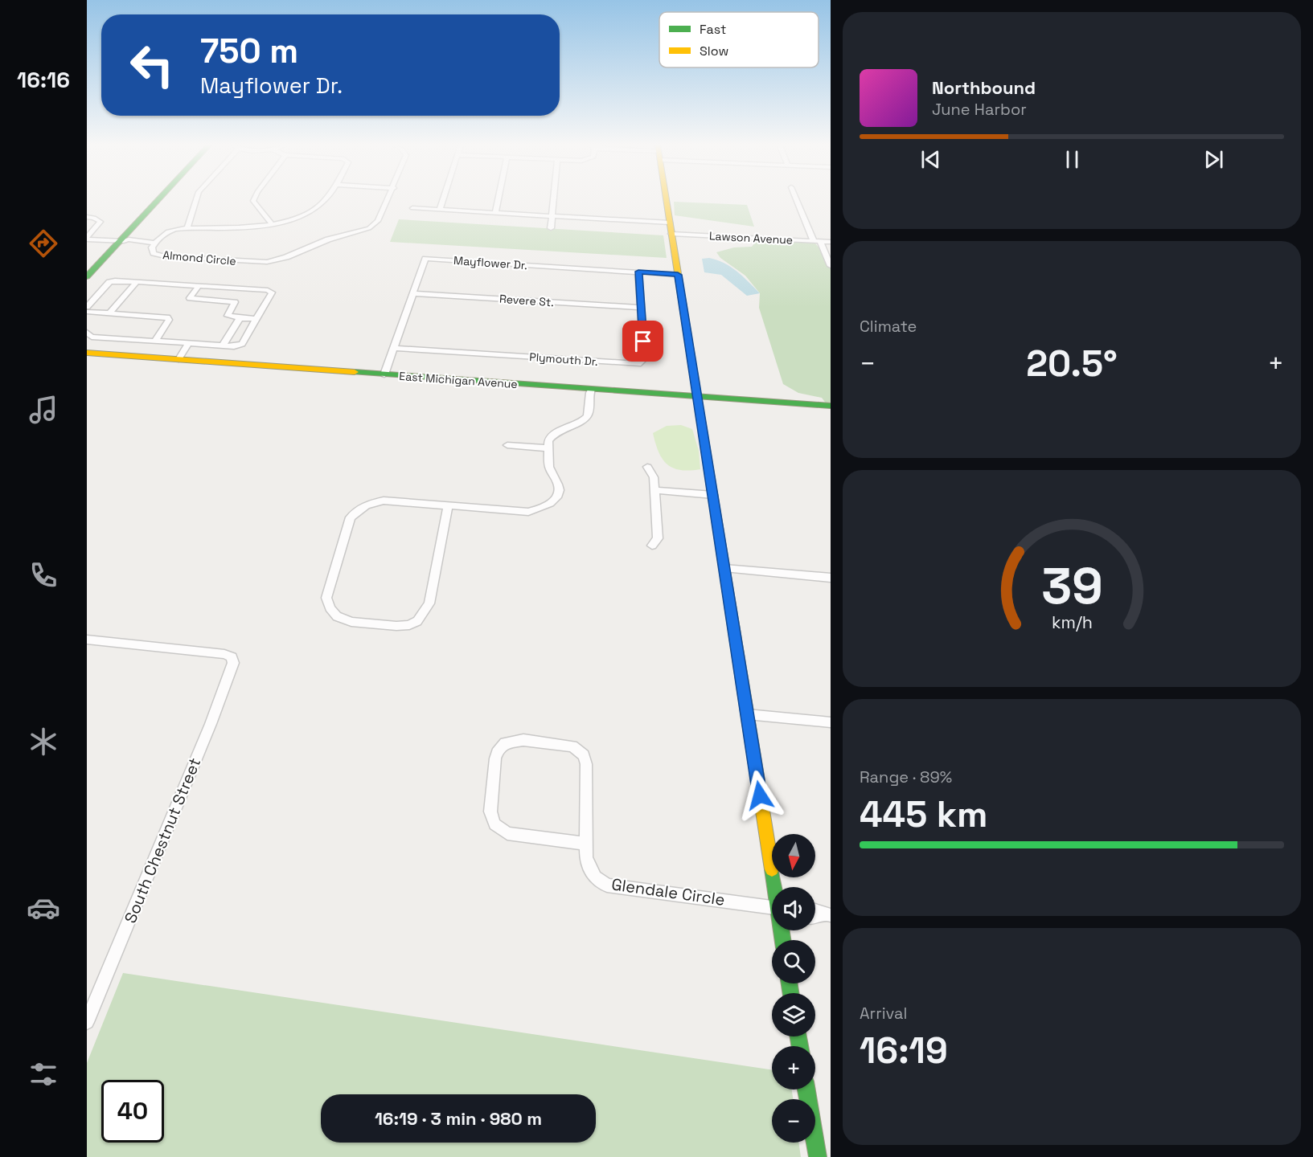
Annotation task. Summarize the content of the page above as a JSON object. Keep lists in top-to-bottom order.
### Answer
{
  "streets": {
    "street": [
      "Lawson Avenue",
      "Almond Circle",
      "Mayflower Dr.",
      "Revere St.",
      "Plymouth Dr.",
      "East Michigan Avenue",
      "South Chestnut Street",
      "Glendale Circle"
    ]
  },
  "crossings": [
    ["Mayflower Dr.", "Revere St."],
    ["Mayflower Dr.", "Plymouth Dr."],
    ["Mayflower Dr.", "East Michigan Avenue"],
    ["Revere St.", "Plymouth Dr."]
  ],
  "legend": ["Fast", "Slow"],
  "north": "bottom",
  "page": {
    "tabs": "16:16",
    "turn": ["750 m", "Mayflower Dr."],
    "song": ["Northbound", "June Harbor"],
    "tile": [
      "Climate",
      ["Range · 89%", "445 km"],
      ["Arrival", "16:19"]
    ],
    "heat": ["−", "20.5°", "+"],
    "map_buttons": ["+", "−"],
    "limit": "40",
    "trip": "16:19 · 3 min · 980 m",
    "gauge": ["39", "km/h"]
  }
}
